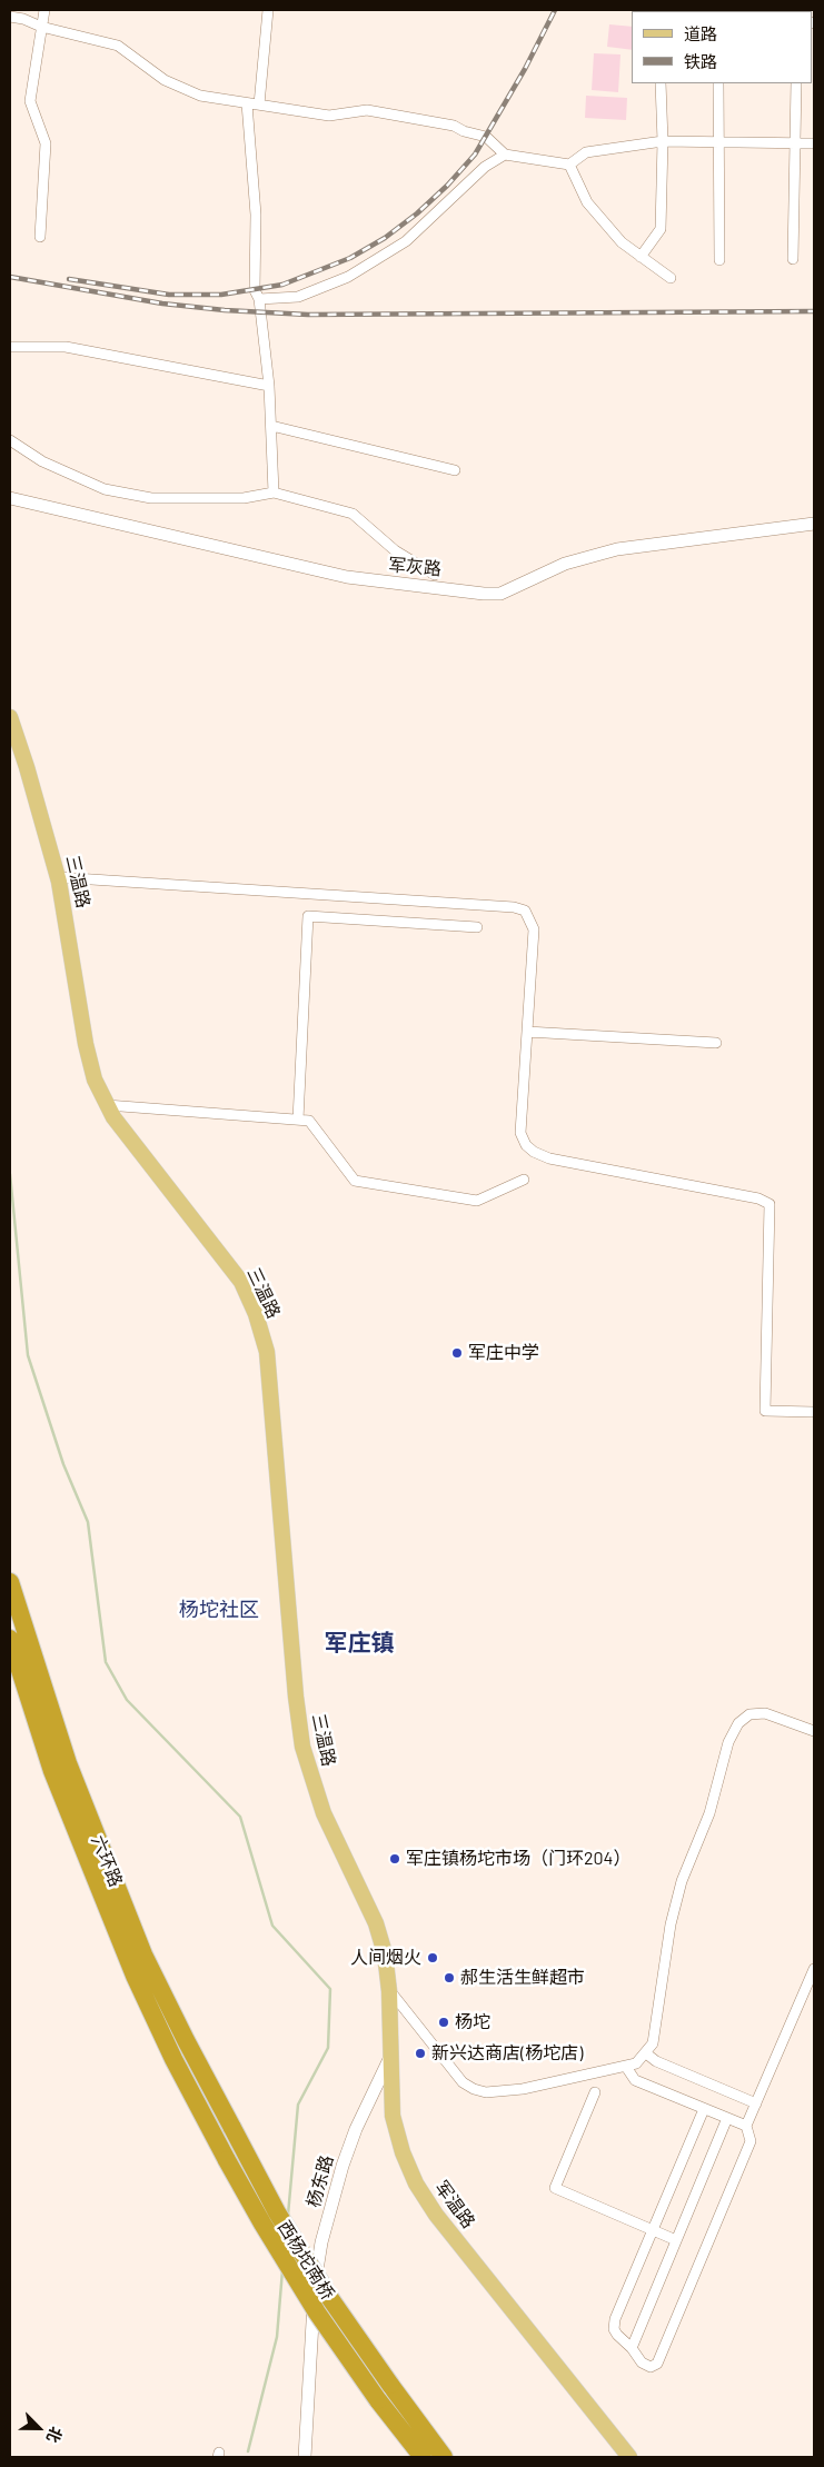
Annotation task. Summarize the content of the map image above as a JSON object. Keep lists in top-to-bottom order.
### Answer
{
  "streets": {
    "highway": ["六环路", "西杨坨南桥"],
    "main road": ["三温路", "军温路"],
    "street": ["军灰路", "杨东路"]
  },
  "crossings": [
    ["三温路", "军温路"],
    ["六环路", "西杨坨南桥"],
    ["杨东路", "军温路"]
  ],
  "districts": ["杨坨社区", "军庄镇"],
  "places": [
    "军庄中学",
    "军庄镇杨坨市场（门环204）",
    "人间烟火",
    "郝生活生鲜超市",
    "杨坨",
    "新兴达商店(杨坨店)"
  ],
  "legend": ["道路", "铁路"],
  "north": "bottom right"
}
